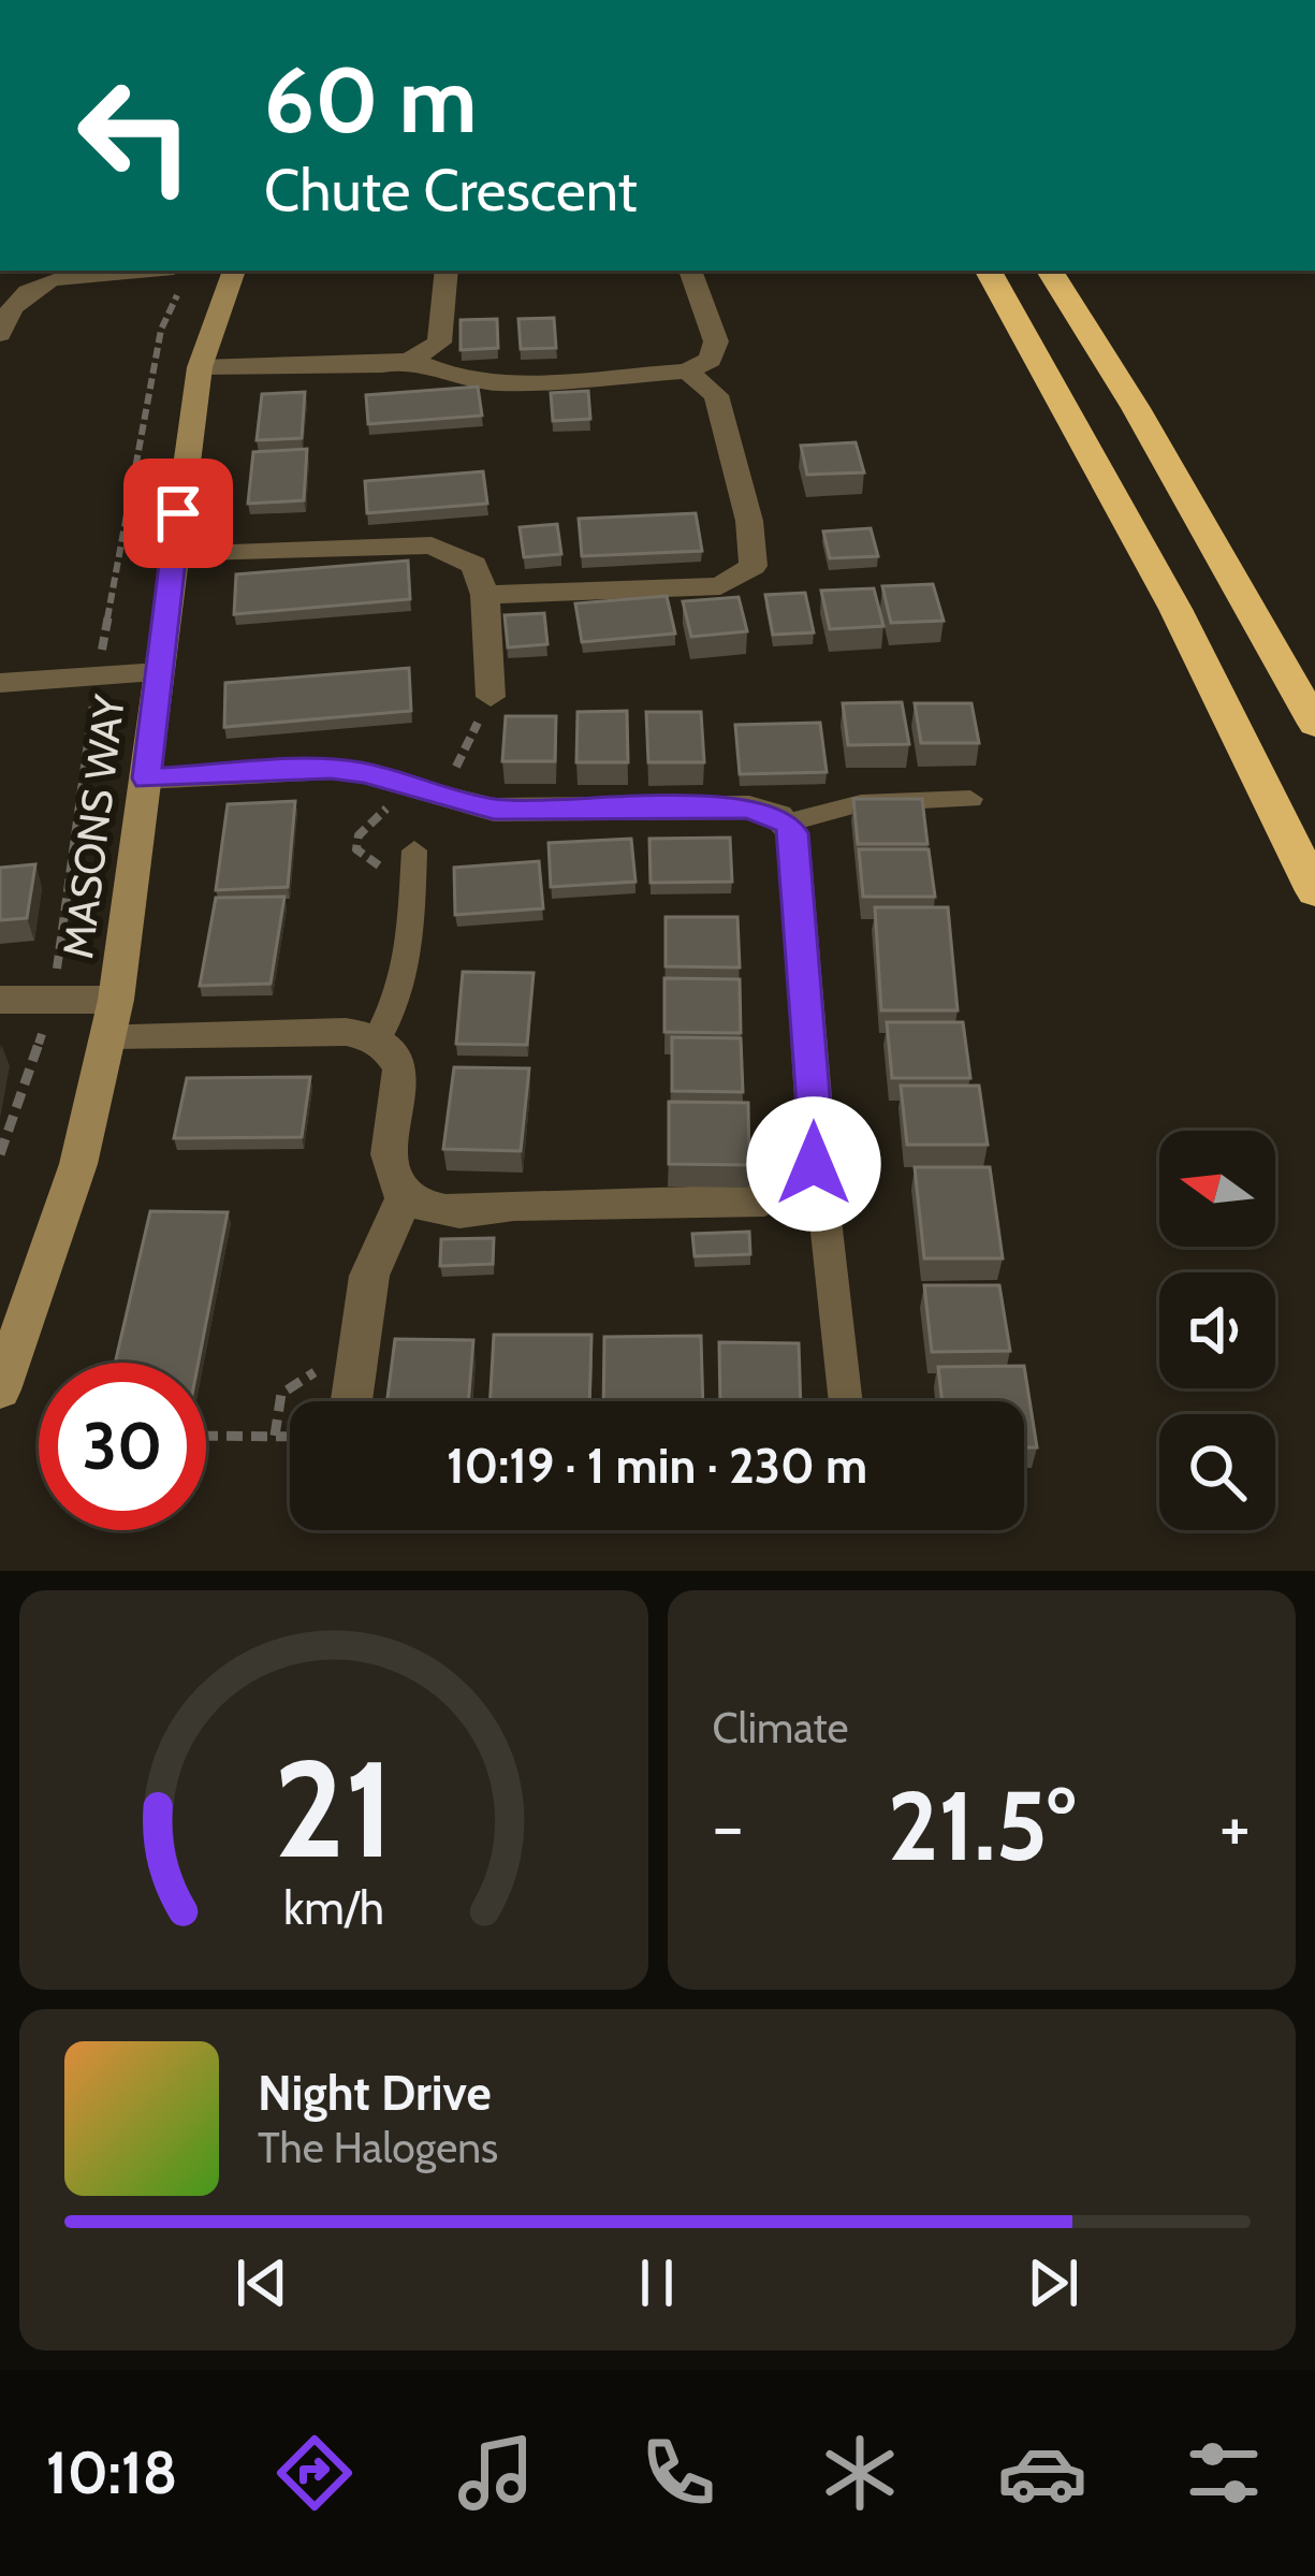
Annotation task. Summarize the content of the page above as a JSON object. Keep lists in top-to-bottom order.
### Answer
{
  "streets": {
    "street": ["MASONS WAY"]
  },
  "north": "left",
  "page": {
    "turn": ["60 m", "Chute Crescent"],
    "limit": "30",
    "trip": "10:19 · 1 min · 230 m",
    "tile": "Climate",
    "heat": ["−", "21.5°", "+"],
    "song": ["Night Drive", "The Halogens"],
    "tabs": "10:18",
    "gauge": ["21", "km/h"]
  }
}
